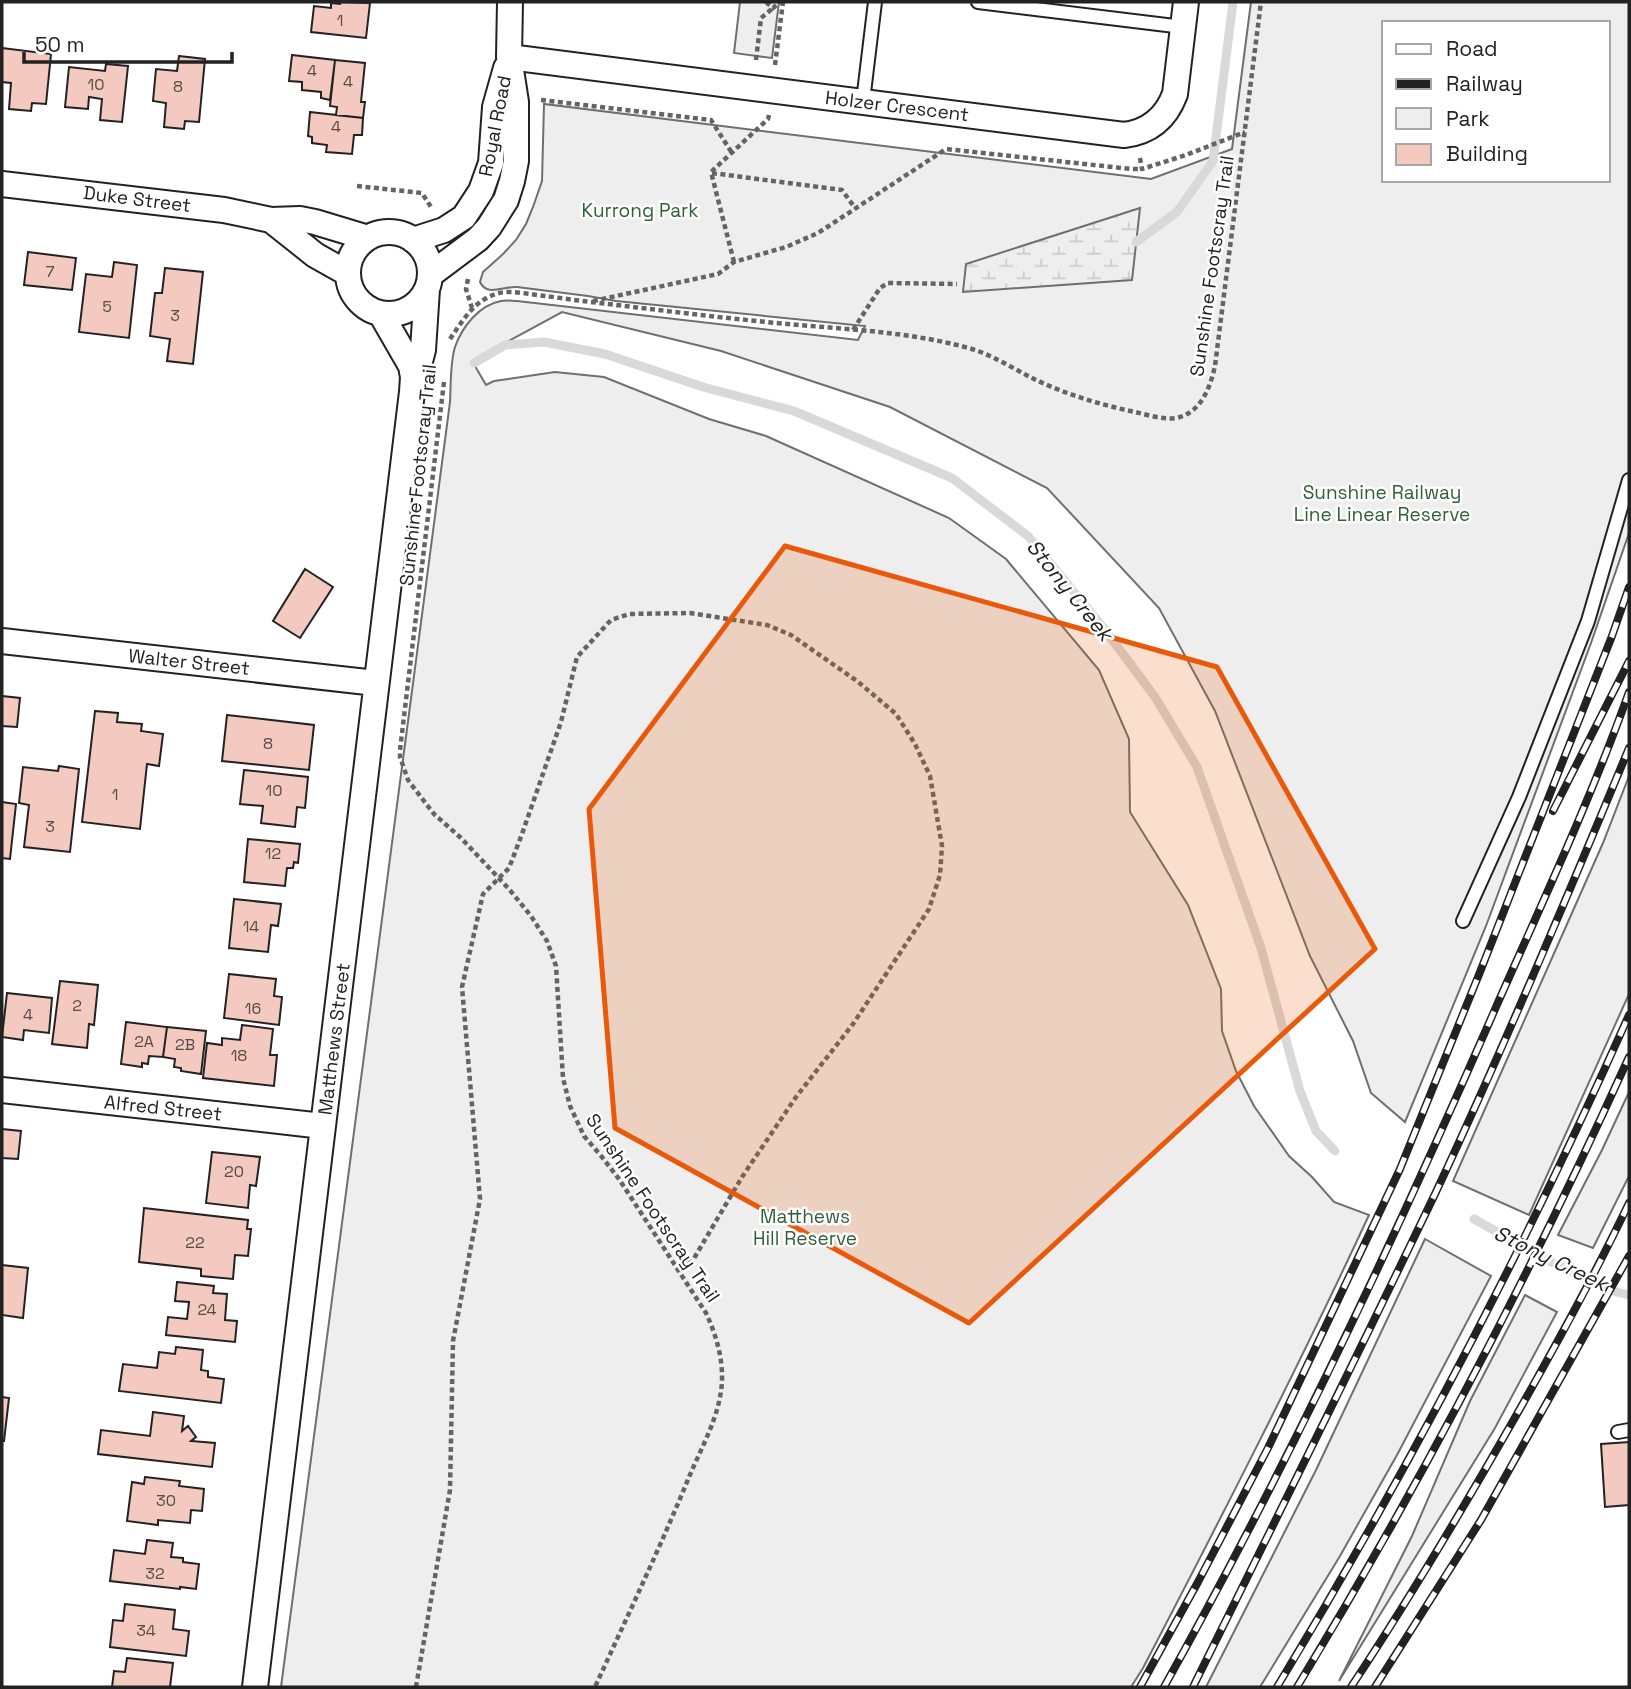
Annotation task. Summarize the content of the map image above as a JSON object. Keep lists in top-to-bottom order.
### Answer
{
  "streets": {
    "street": [
      "Holzer Crescent",
      "Royal Road",
      "Duke Street",
      "Walter Street",
      "Matthews Street",
      "Alfred Street"
    ],
    "path": ["Sunshine Footscray Trail"]
  },
  "crossings": [
    ["Holzer Crescent", "Royal Road"],
    ["Royal Road", "Duke Street"],
    ["Royal Road", "Matthews Street"],
    ["Duke Street", "Matthews Street"],
    ["Walter Street", "Matthews Street"],
    ["Matthews Street", "Alfred Street"]
  ],
  "water": ["Stony Creek"],
  "parks": ["Kurrong Park", "Sunshine Railway Line Linear Reserve", "Matthews Hill Reserve"],
  "house_numbers": [
    "1",
    "4",
    "4",
    "10",
    "8",
    "4",
    "7",
    "5",
    "3",
    "8",
    "10",
    "1",
    "3",
    "12",
    "14",
    "2",
    "16",
    "4",
    "2A",
    "2B",
    "18",
    "20",
    "22",
    "24",
    "30",
    "32",
    "34"
  ],
  "legend": [
    "Road",
    "Railway",
    "Park",
    "Building"
  ],
  "scale_bar": "50 m"
}
